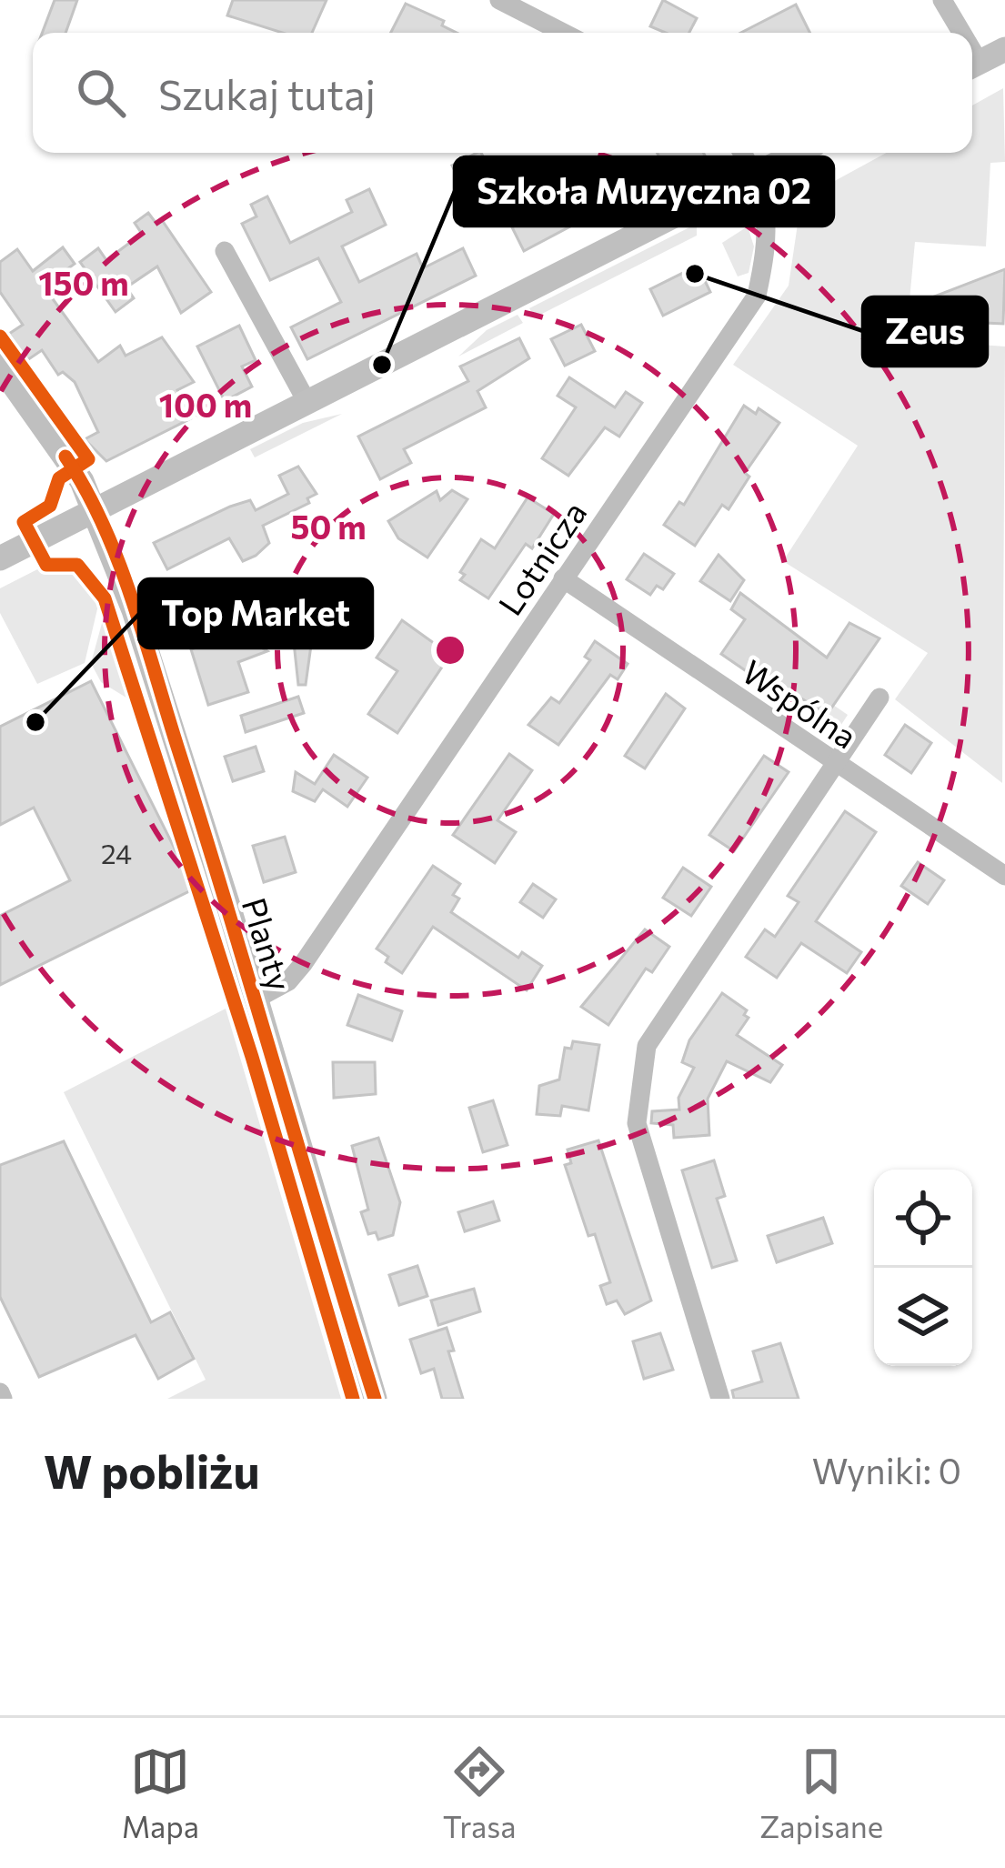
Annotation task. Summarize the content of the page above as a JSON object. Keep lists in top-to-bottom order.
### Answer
{
  "streets": {
    "street": ["Lotnicza", "Wspólna", "Planty"]
  },
  "crossings": [
    ["Lotnicza", "Wspólna"],
    ["Lotnicza", "Planty"]
  ],
  "places": ["Zeus", "Szkoła Muzyczna 02", "Top Market"],
  "house_numbers": ["24"],
  "page": {
    "search": "Szukaj tutaj",
    "heading": ["W pobliżu", "Wyniki: 0"],
    "nav": ["Mapa", "Trasa", "Zapisane"]
  },
  "rings": ["150 m", "100 m", "50 m"]
}
